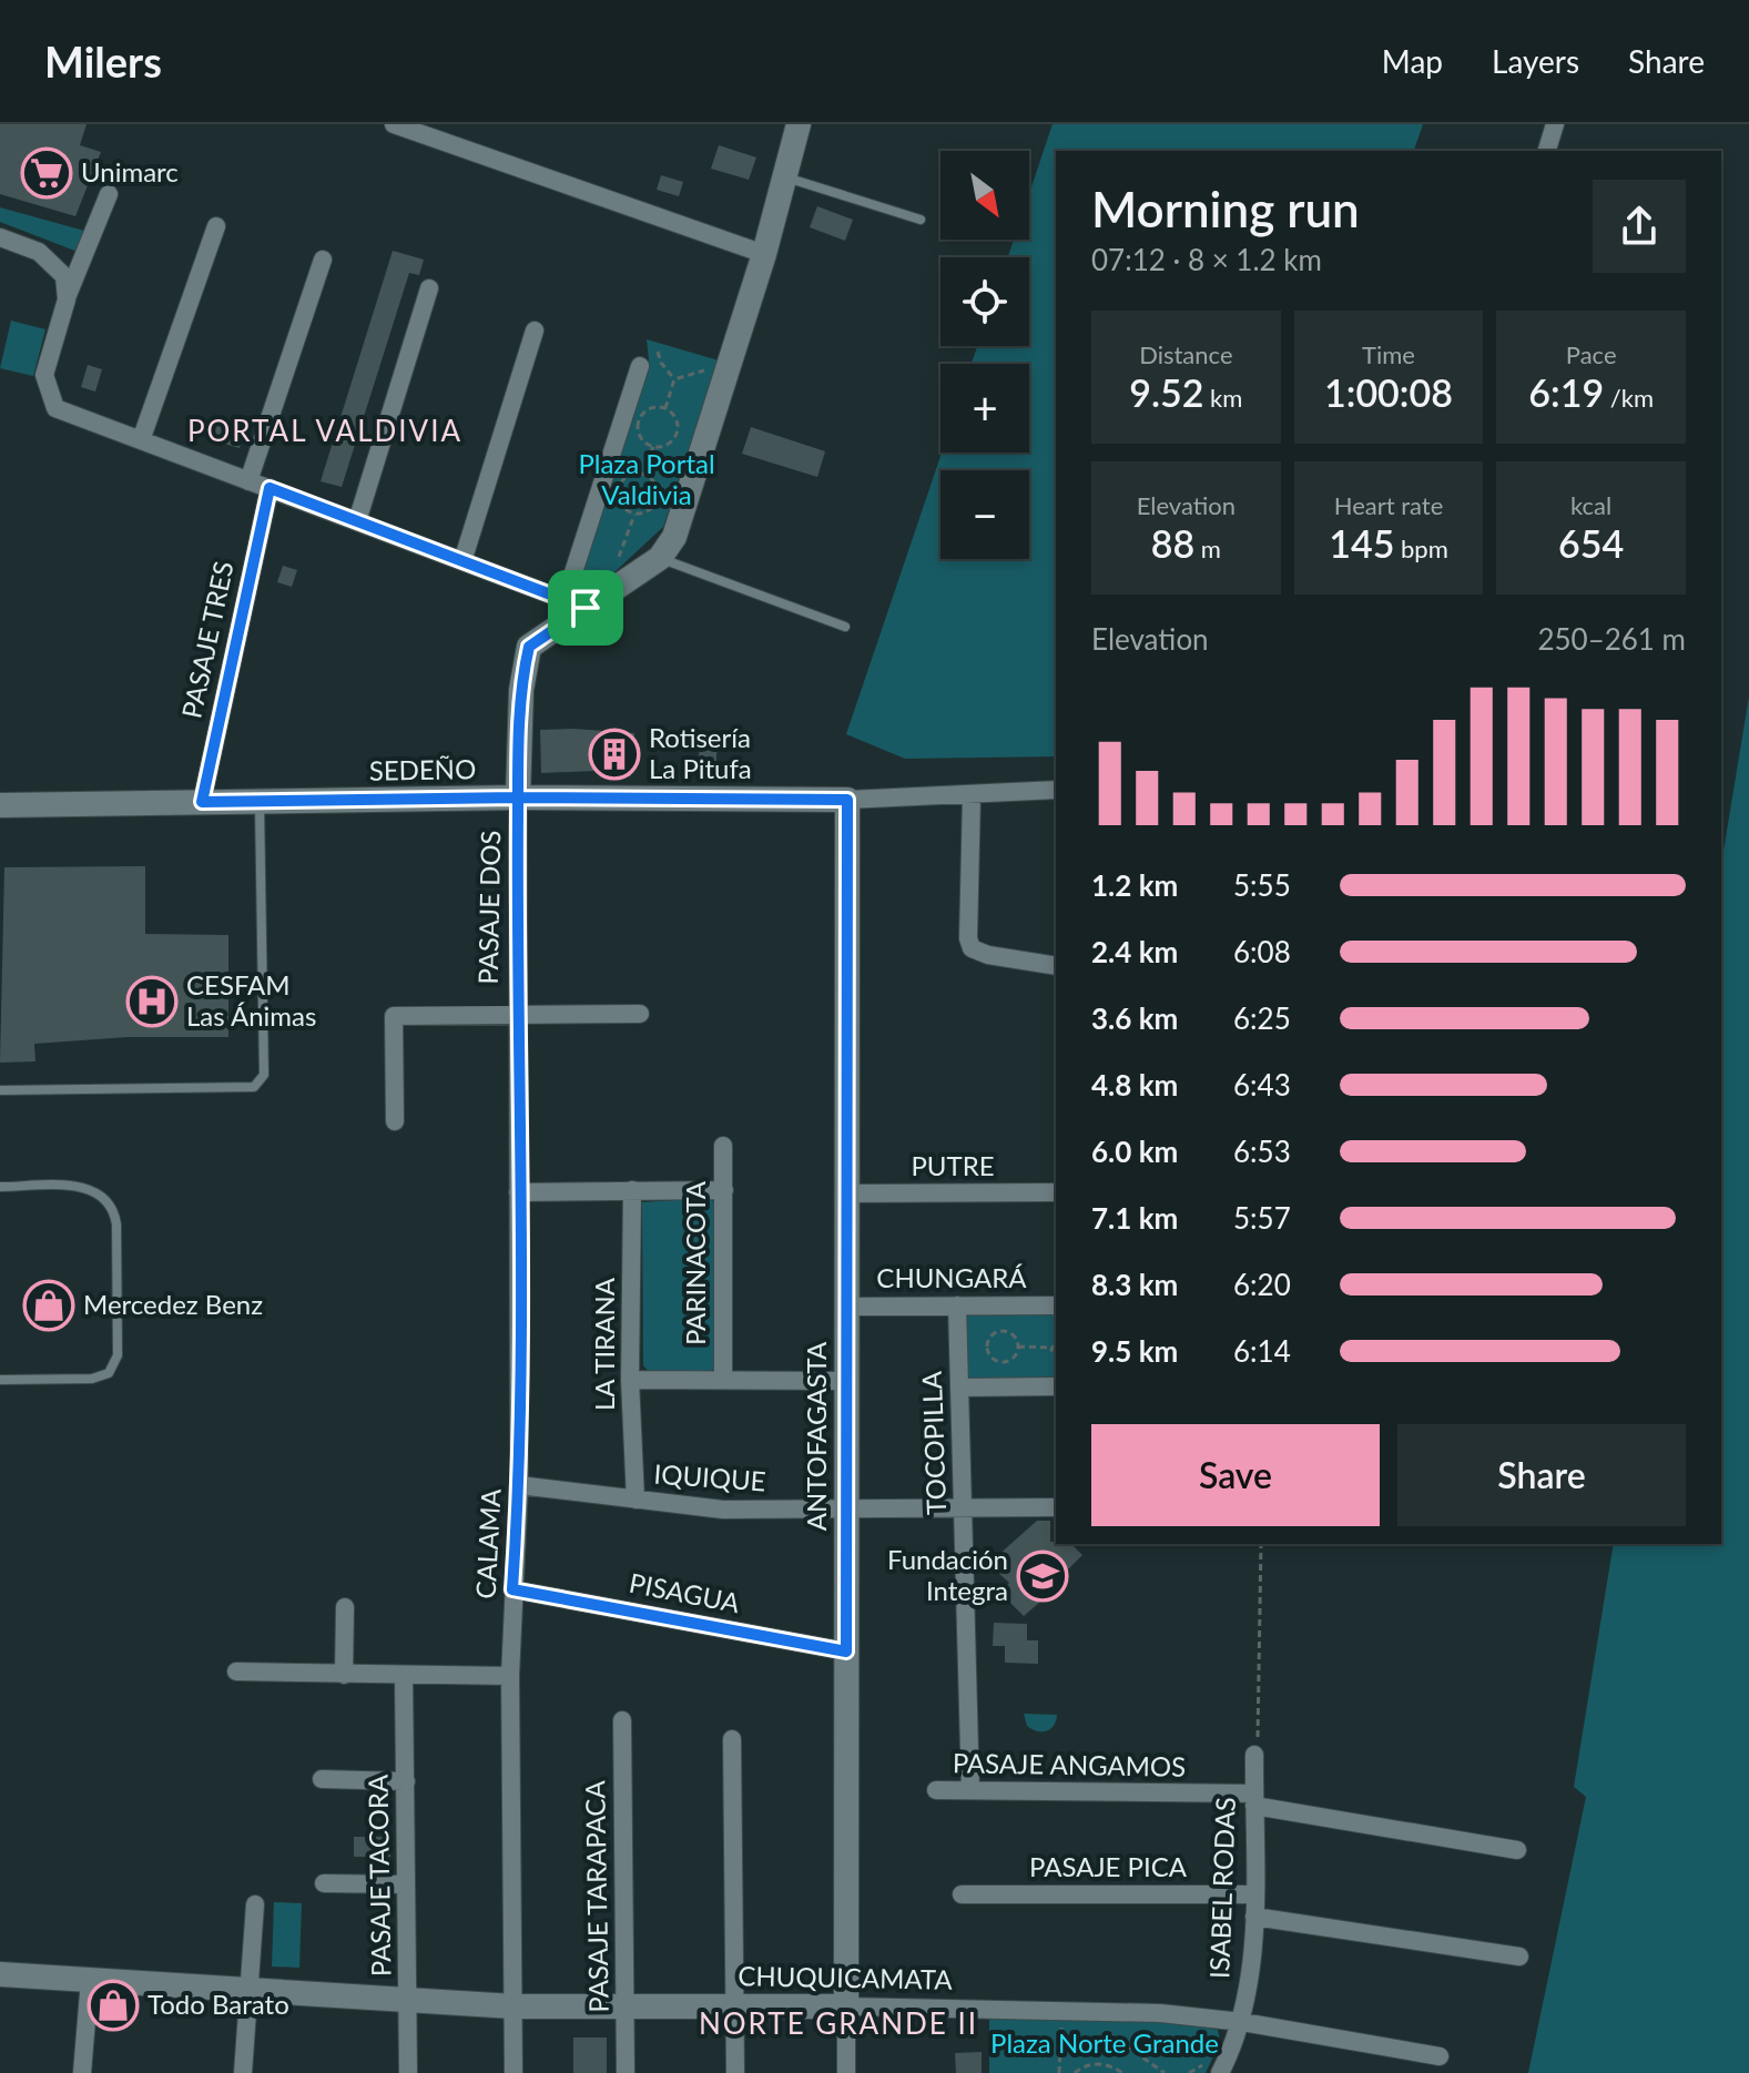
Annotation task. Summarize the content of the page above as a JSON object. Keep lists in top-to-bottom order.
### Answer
{
  "streets": {
    "street": [
      "PASAJE TRES",
      "SEDEÑO",
      "PASAJE DOS",
      "PUTRE",
      "PARINACOTA",
      "CHUNGARÁ",
      "LA TIRANA",
      "ANTOFAGASTA",
      "TOCOPILLA",
      "IQUIQUE",
      "CALAMA",
      "PISAGUA",
      "PASAJE ANGAMOS",
      "PASAJE PICA",
      "PASAJE TACORA",
      "ISABEL RODAS",
      "PASAJE TARAPACA",
      "CHUQUICAMATA"
    ]
  },
  "crossings": [
    ["PASAJE TRES", "SEDEÑO"],
    ["SEDEÑO", "PASAJE DOS"],
    ["SEDEÑO", "ANTOFAGASTA"],
    ["PASAJE DOS", "CALAMA"],
    ["PUTRE", "ANTOFAGASTA"],
    ["CHUNGARÁ", "ANTOFAGASTA"],
    ["CHUNGARÁ", "TOCOPILLA"],
    ["LA TIRANA", "IQUIQUE"],
    ["ANTOFAGASTA", "IQUIQUE"],
    ["ANTOFAGASTA", "PISAGUA"],
    ["ANTOFAGASTA", "CHUQUICAMATA"],
    ["TOCOPILLA", "IQUIQUE"],
    ["TOCOPILLA", "PASAJE ANGAMOS"],
    ["IQUIQUE", "CALAMA"],
    ["CALAMA", "PISAGUA"],
    ["CALAMA", "CHUQUICAMATA"],
    ["PASAJE ANGAMOS", "ISABEL RODAS"],
    ["PASAJE PICA", "ISABEL RODAS"],
    ["PASAJE TACORA", "CHUQUICAMATA"],
    ["ISABEL RODAS", "CHUQUICAMATA"],
    ["PASAJE TARAPACA", "CHUQUICAMATA"]
  ],
  "districts": ["PORTAL VALDIVIA", "NORTE GRANDE II"],
  "parks": ["Plaza Portal Valdivia", "Plaza Norte Grande"],
  "places": {
    "supermarket": ["Unimarc"],
    "building": ["Rotisería La Pitufa"],
    "hospital": ["CESFAM Las Ánimas"],
    "shop": ["Mercedez Benz", "Todo Barato"],
    "school or university": ["Fundación Integra"]
  },
  "north": "bottom right",
  "page": {
    "header": "Milers",
    "nav": ["Map", "Layers", "Share"],
    "map_buttons": ["+", "−"],
    "heading": ["Morning run", "07:12 · 8 × 1.2 km"],
    "stats": [
      ["Distance", "9.52 km"],
      ["Time", "1:00:08"],
      ["Pace", "6:19 /km"],
      ["Elevation", "88 m"],
      ["Heart rate", "145 bpm"],
      ["kcal", "654"]
    ],
    "chart": ["Elevation", "250–261 m"],
    "list": [
      {
        "name": "1.2 km",
        "note": "5:55"
      },
      {
        "name": "2.4 km",
        "note": "6:08"
      },
      {
        "name": "3.6 km",
        "note": "6:25"
      },
      {
        "name": "4.8 km",
        "note": "6:43"
      },
      {
        "name": "6.0 km",
        "note": "6:53"
      },
      {
        "name": "7.1 km",
        "note": "5:57"
      },
      {
        "name": "8.3 km",
        "note": "6:20"
      },
      {
        "name": "9.5 km",
        "note": "6:14"
      }
    ],
    "buttons": ["Save", "Share"]
  }
}
